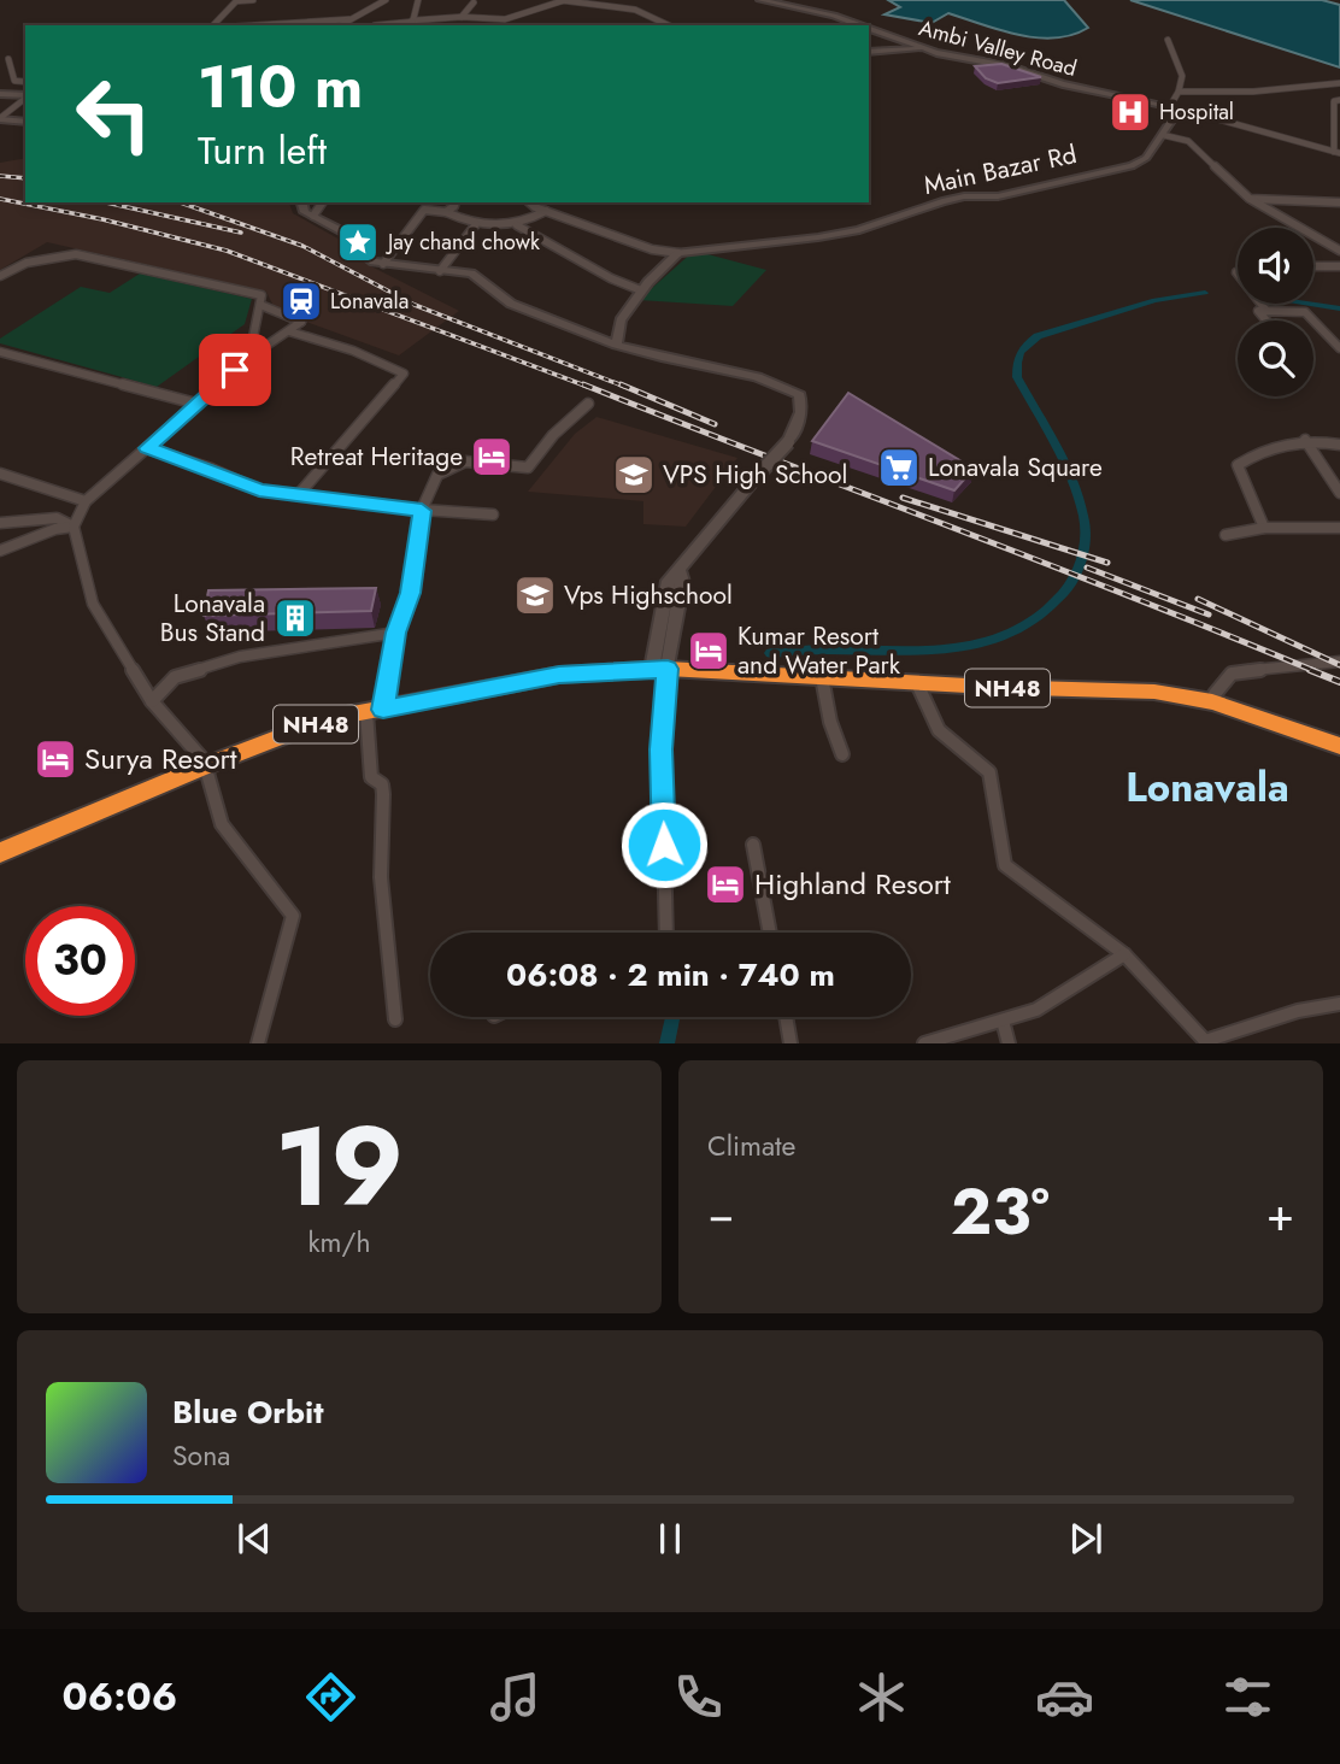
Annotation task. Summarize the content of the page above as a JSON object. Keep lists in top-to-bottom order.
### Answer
{
  "streets": {
    "highway": ["NH48"],
    "main road": ["Ambi Valley Road", "Main Bazar Rd"]
  },
  "crossings": [
    ["Ambi Valley Road", "Main Bazar Rd"]
  ],
  "districts": ["Lonavala"],
  "places": {
    "hospital": ["Hospital"],
    "place": ["Jay chand chowk"],
    "station": ["Lonavala"],
    "hotel": [
      "Retreat Heritage",
      "Kumar Resort and Water Park",
      "Surya Resort",
      "Highland Resort"
    ],
    "supermarket": ["Lonavala Square"],
    "school or university": ["VPS High School", "Vps Highschool"],
    "building": ["Lonavala Bus Stand"]
  },
  "page": {
    "turn": ["110 m", "Turn left"],
    "limit": "30",
    "trip": "06:08 · 2 min · 740 m",
    "tile": [
      ["19", "km/h"],
      "Climate"
    ],
    "heat": ["−", "23°", "+"],
    "song": ["Blue Orbit", "Sona"],
    "tabs": "06:06"
  }
}
